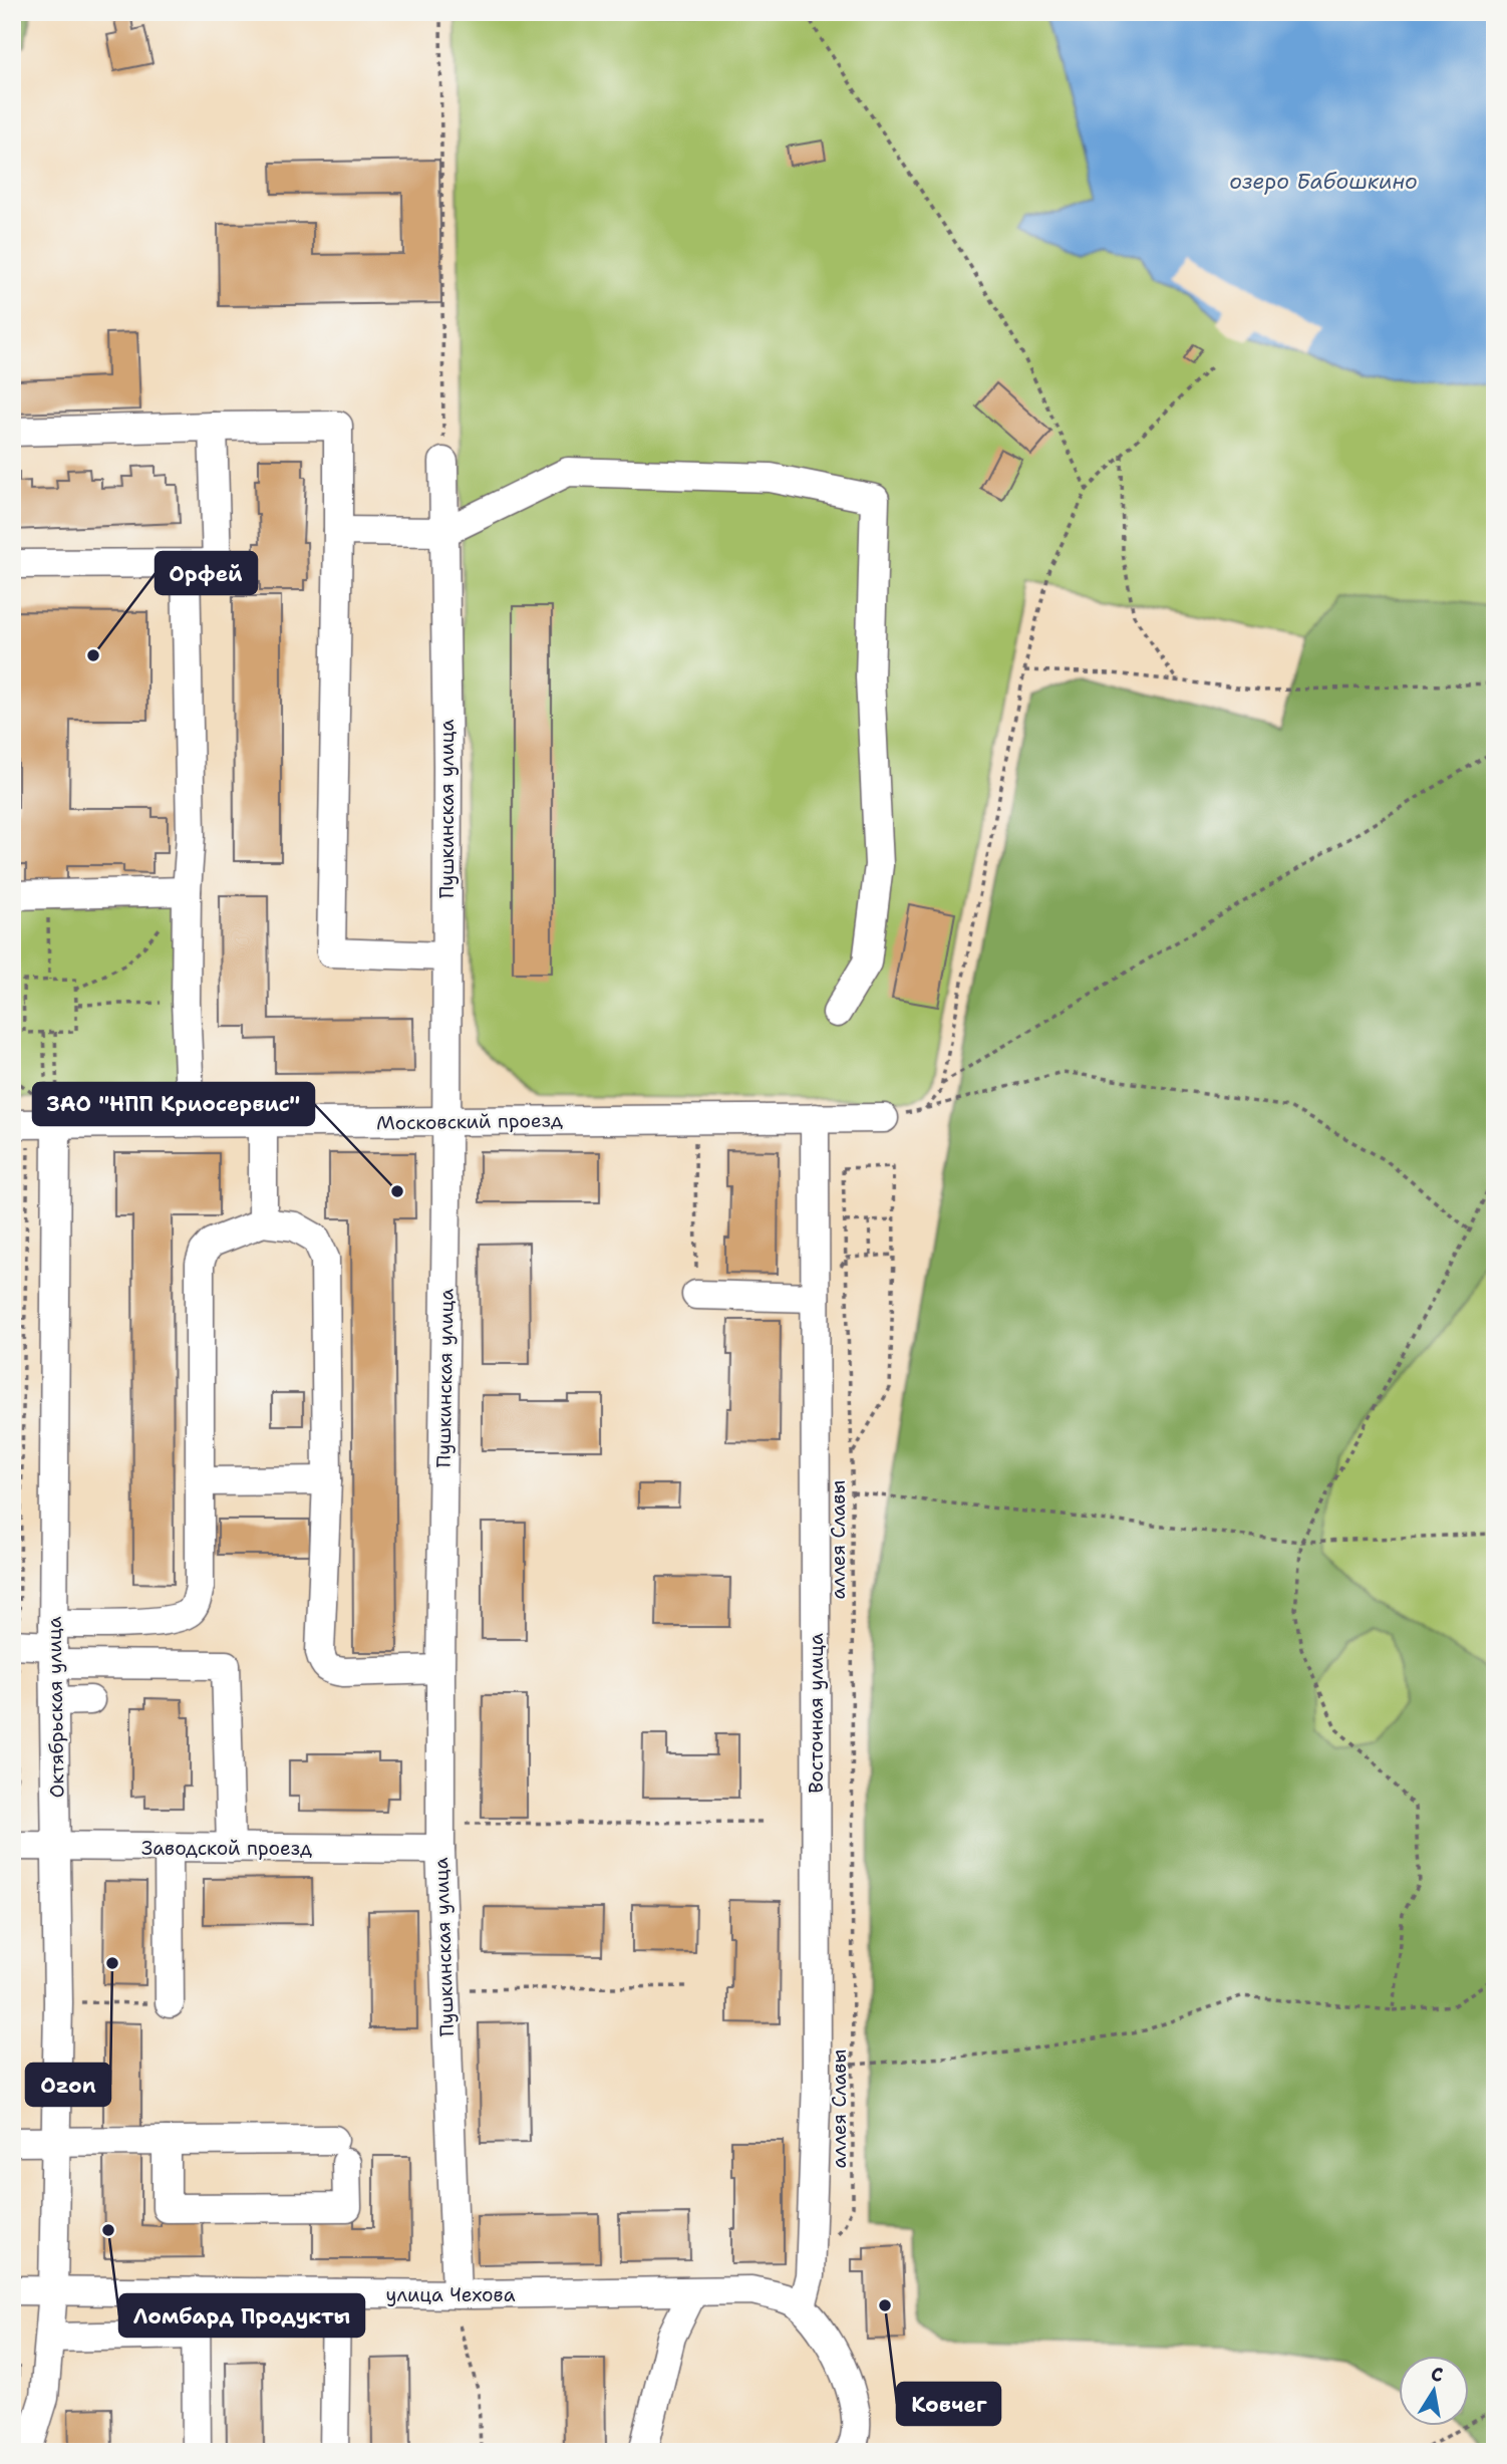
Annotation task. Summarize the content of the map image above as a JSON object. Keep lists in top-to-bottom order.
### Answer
{
  "streets": {
    "street": [
      "Пушкинская улица",
      "Московский проезд",
      "Октябрьская улица",
      "Восточная улица",
      "Заводской проезд",
      "улица Чехова"
    ],
    "path": ["аллея Славы"]
  },
  "crossings": [
    ["Пушкинская улица", "Московский проезд"],
    ["Пушкинская улица", "Заводской проезд"],
    ["Пушкинская улица", "улица Чехова"],
    ["Московский проезд", "Октябрьская улица"],
    ["Московский проезд", "Восточная улица"],
    ["Октябрьская улица", "Заводской проезд"],
    ["Октябрьская улица", "улица Чехова"],
    ["Восточная улица", "улица Чехова"]
  ],
  "water": ["озеро Бабошкино"],
  "places": [
    "Орфей",
    "ЗАО \"НПП Криосервис\"",
    "Ozon",
    "Ломбард Продукты",
    "Ковчег"
  ],
  "north": "top"
}
